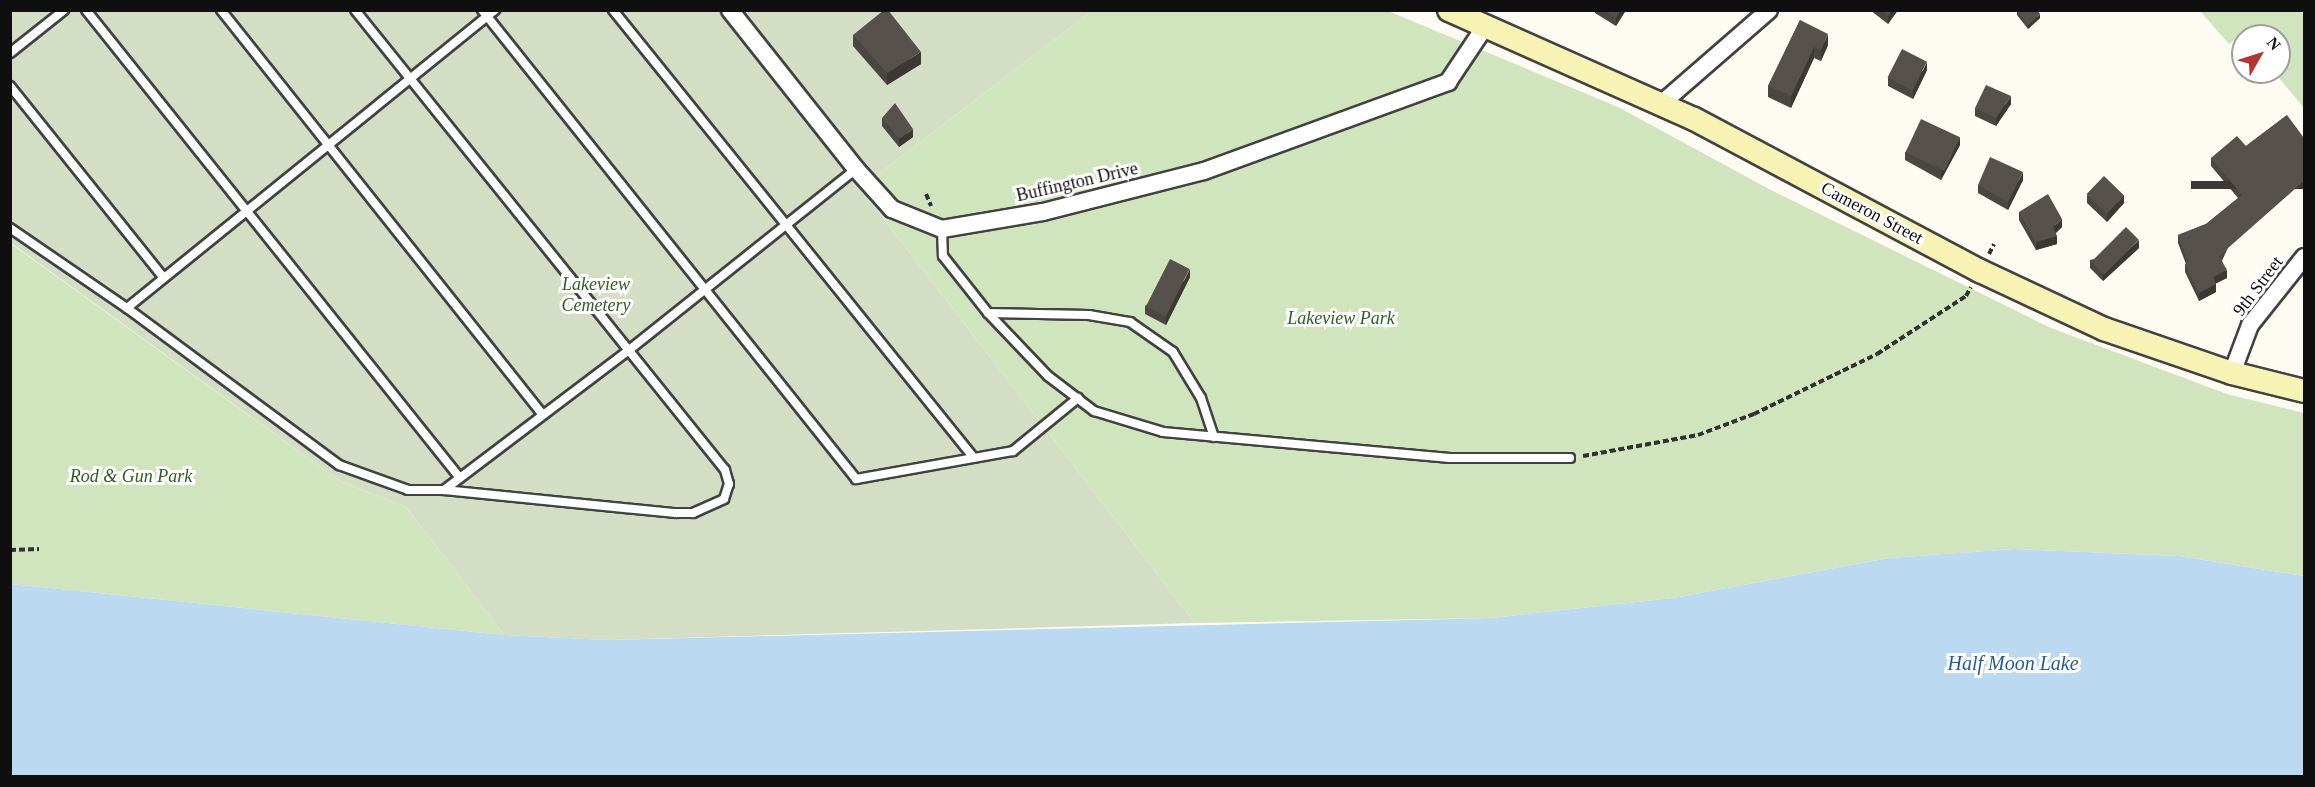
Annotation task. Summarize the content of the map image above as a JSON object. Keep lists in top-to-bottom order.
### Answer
{
  "streets": {
    "main road": ["Cameron Street"],
    "street": ["Buffington Drive", "9th Street"]
  },
  "crossings": [
    ["Buffington Drive", "Cameron Street"],
    ["Cameron Street", "9th Street"]
  ],
  "water": ["Half Moon Lake"],
  "parks": ["Lakeview Cemetery", "Lakeview Park", "Rod & Gun Park"],
  "north": "top right"
}
